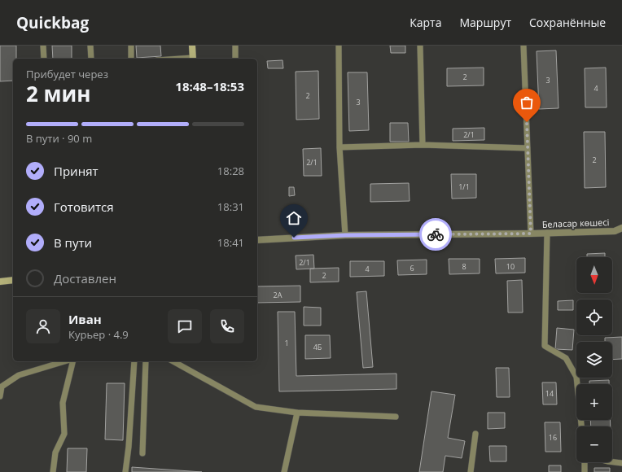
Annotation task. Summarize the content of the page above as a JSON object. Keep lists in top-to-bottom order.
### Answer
{
  "streets": {
    "street": ["Беласар көшесі"]
  },
  "house_numbers": [
    "2",
    "3",
    "4",
    "2",
    "3",
    "2/1",
    "2",
    "2/1",
    "1/1",
    "2/1",
    "8",
    "10",
    "6",
    "4",
    "2",
    "2А",
    "1",
    "4Б",
    "14",
    "16"
  ],
  "north": "bottom",
  "page": {
    "header": "Quickbag",
    "nav": ["Карта", "Маршрут", "Сохранённые"],
    "heading": ["2 мин", "Прибудет через", "18:48–18:53"],
    "panel": ["Иван", "Курьер · 4.9"],
    "bar": "В пути · 90 m",
    "list": [
      ["Принят", "18:28"],
      ["Готовится", "18:31"],
      ["В пути", "18:41"],
      "Доставлен"
    ],
    "map_buttons": ["+", "−"]
  }
}
